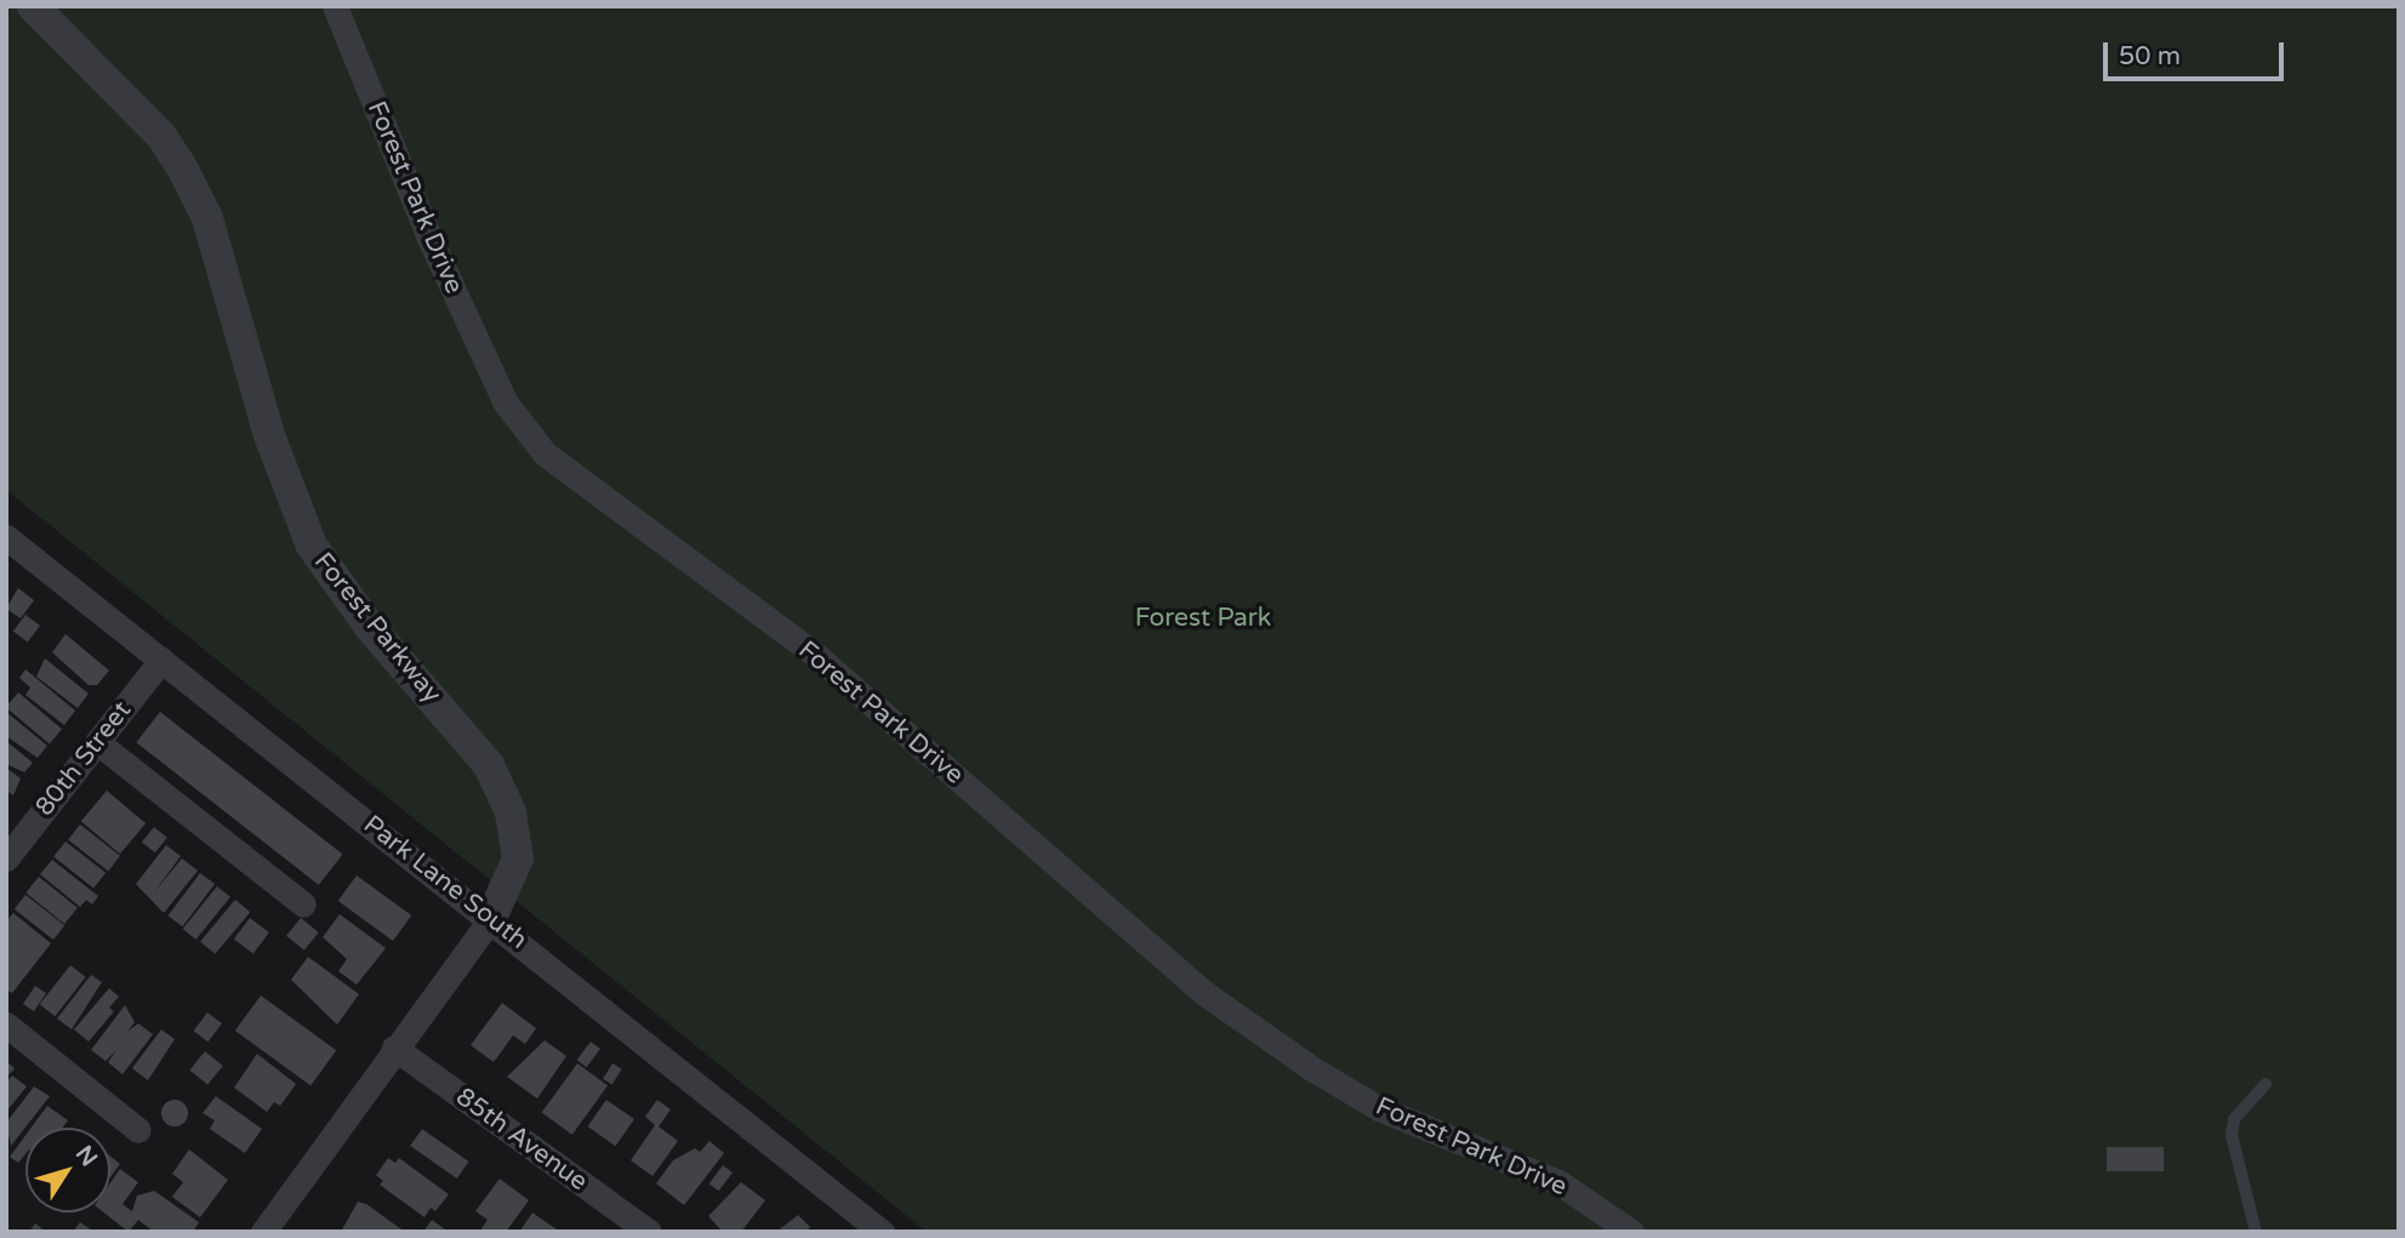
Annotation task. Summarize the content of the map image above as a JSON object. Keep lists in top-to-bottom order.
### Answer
{
  "streets": {
    "street": [
      "Forest Park Drive",
      "Forest Parkway",
      "80th Street",
      "Park Lane South",
      "85th Avenue"
    ]
  },
  "crossings": [
    ["Forest Parkway", "Park Lane South"],
    ["Forest Parkway", "85th Avenue"],
    ["80th Street", "Park Lane South"]
  ],
  "parks": ["Forest Park"],
  "scale_bar": "50 m",
  "north": "top right"
}
